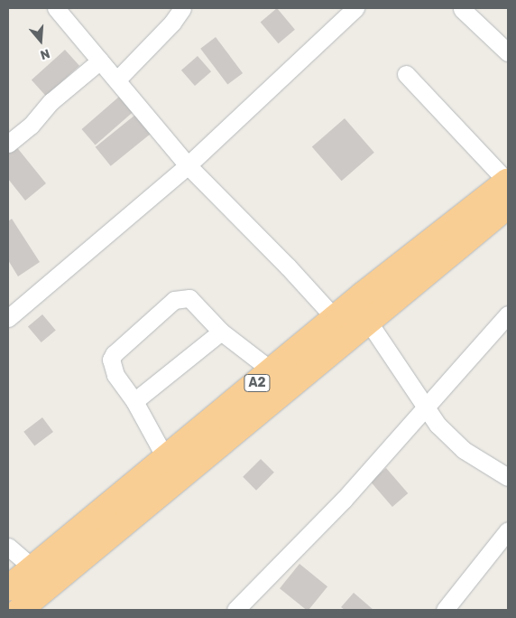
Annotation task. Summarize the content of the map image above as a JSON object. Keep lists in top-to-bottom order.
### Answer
{
  "streets": {
    "highway": ["A2"]
  },
  "north": "bottom"
}
